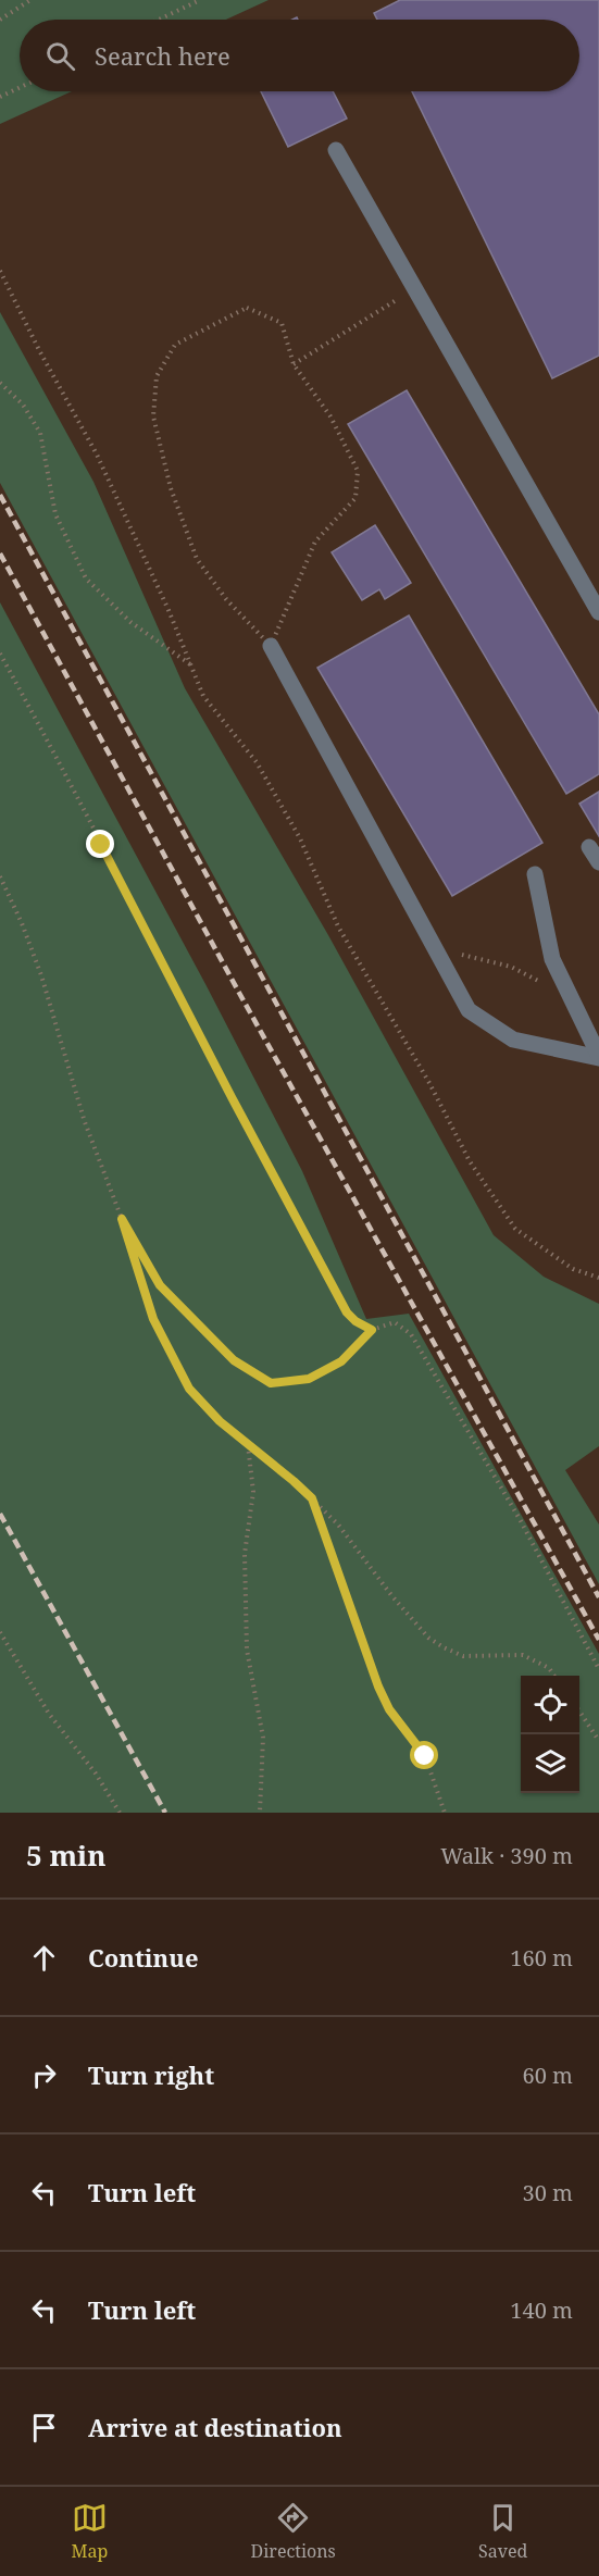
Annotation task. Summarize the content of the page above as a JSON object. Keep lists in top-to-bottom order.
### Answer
{
  "page": {
    "search": "Search here",
    "heading": ["5 min", "Walk · 390 m"],
    "list": [
      ["Continue", "160 m"],
      ["Turn right", "60 m"],
      ["Turn left", "30 m"],
      ["Turn left", "140 m"],
      "Arrive at destination"
    ],
    "nav": ["Map", "Directions", "Saved"]
  }
}
